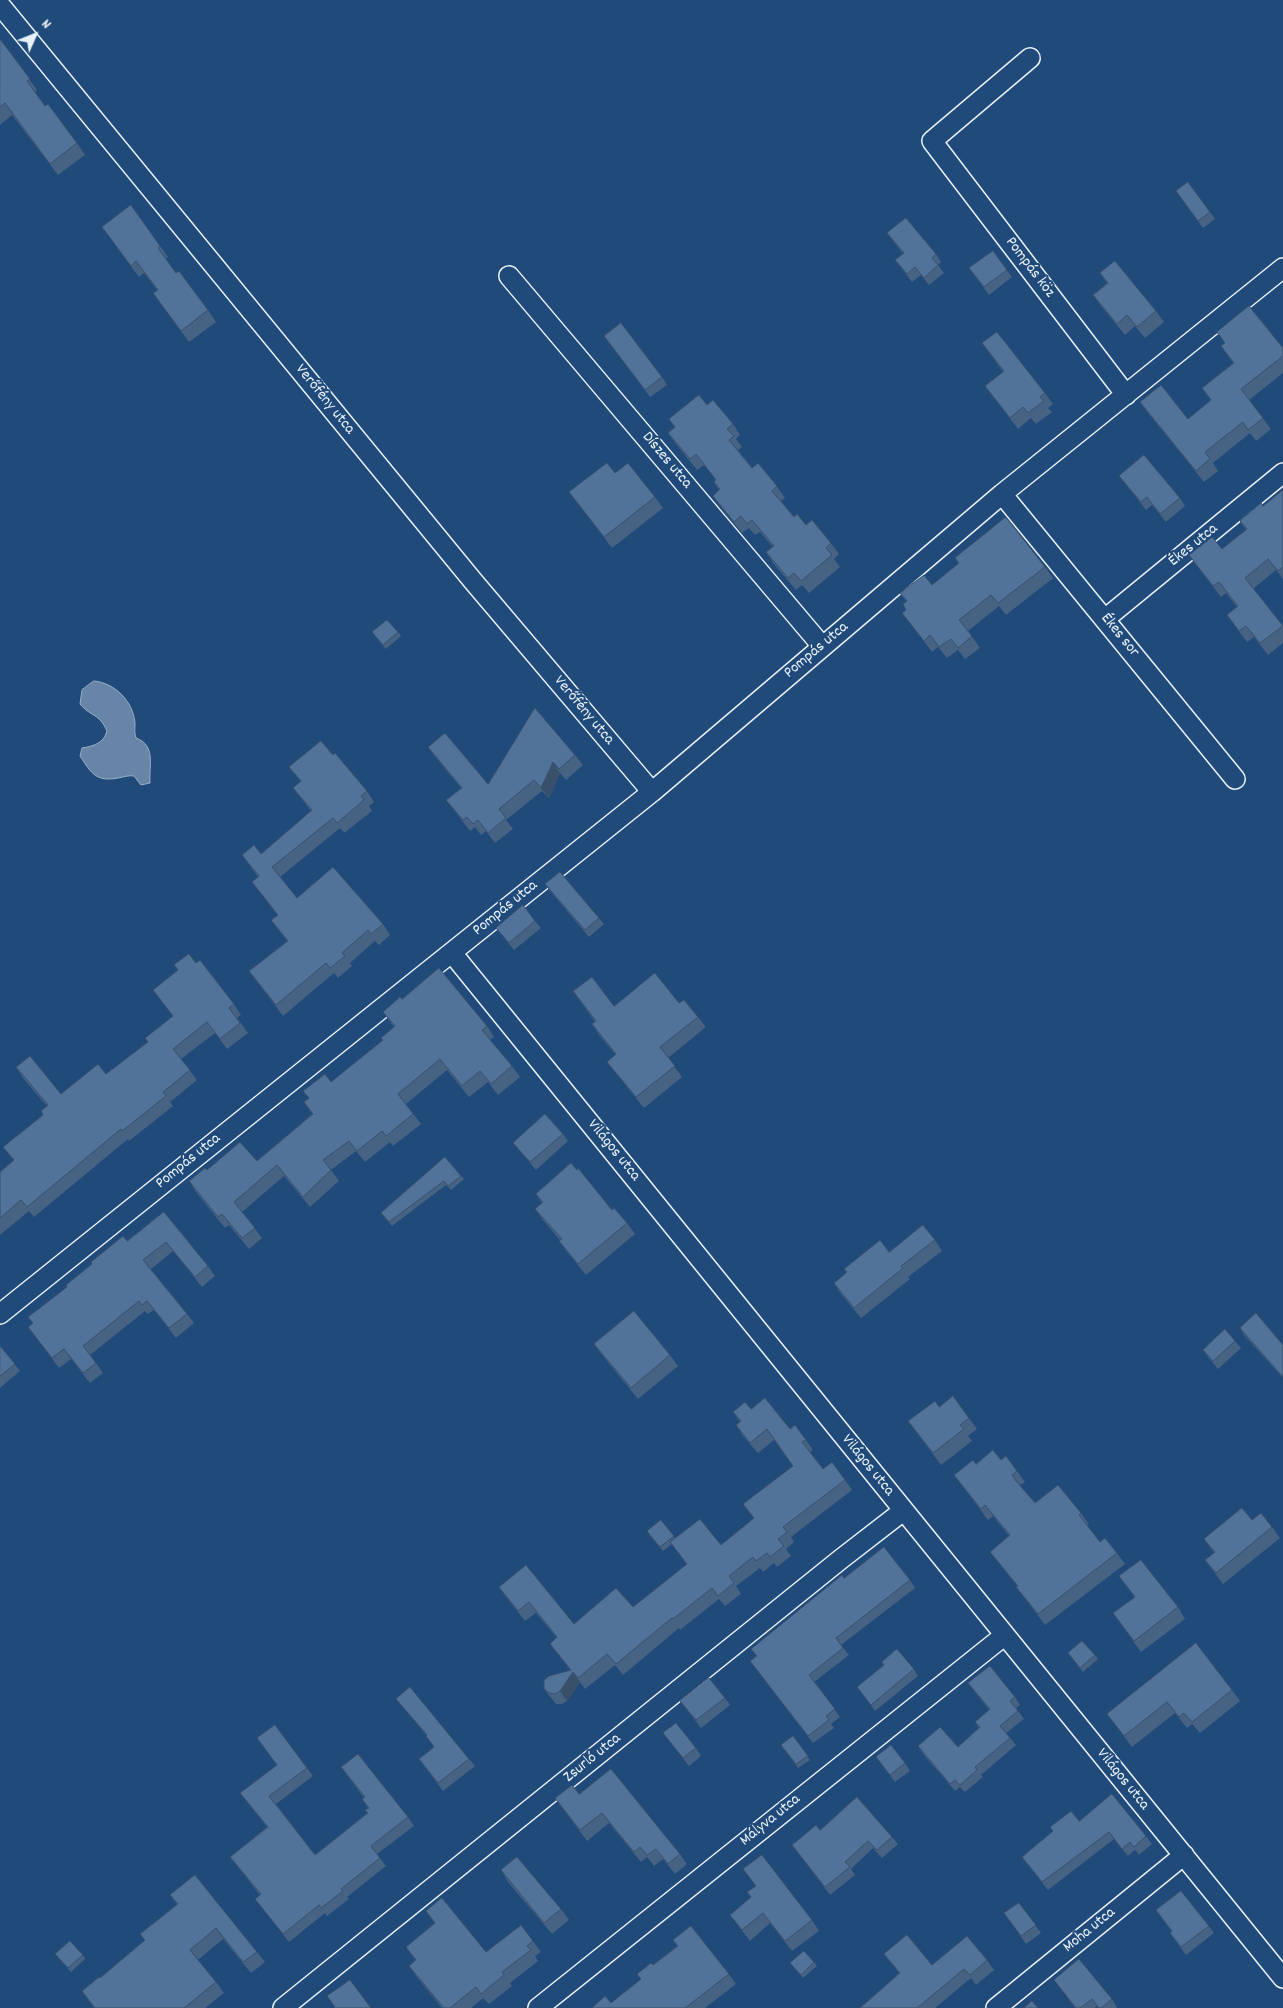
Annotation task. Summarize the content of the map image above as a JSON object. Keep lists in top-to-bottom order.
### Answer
{
  "streets": {
    "street": [
      "Pompás köz",
      "Verőfény utca",
      "Díszes utca",
      "Ékes utca",
      "Ékes sor",
      "Pompás utca",
      "Világos utca",
      "Zsurló utca",
      "Mályva utca",
      "Moha utca"
    ]
  },
  "crossings": [
    ["Pompás köz", "Pompás utca"],
    ["Verőfény utca", "Pompás utca"],
    ["Díszes utca", "Pompás utca"],
    ["Ékes utca", "Ékes sor"],
    ["Ékes sor", "Pompás utca"],
    ["Pompás utca", "Világos utca"],
    ["Világos utca", "Zsurló utca"],
    ["Világos utca", "Mályva utca"],
    ["Világos utca", "Moha utca"]
  ],
  "north": "top right"
}
